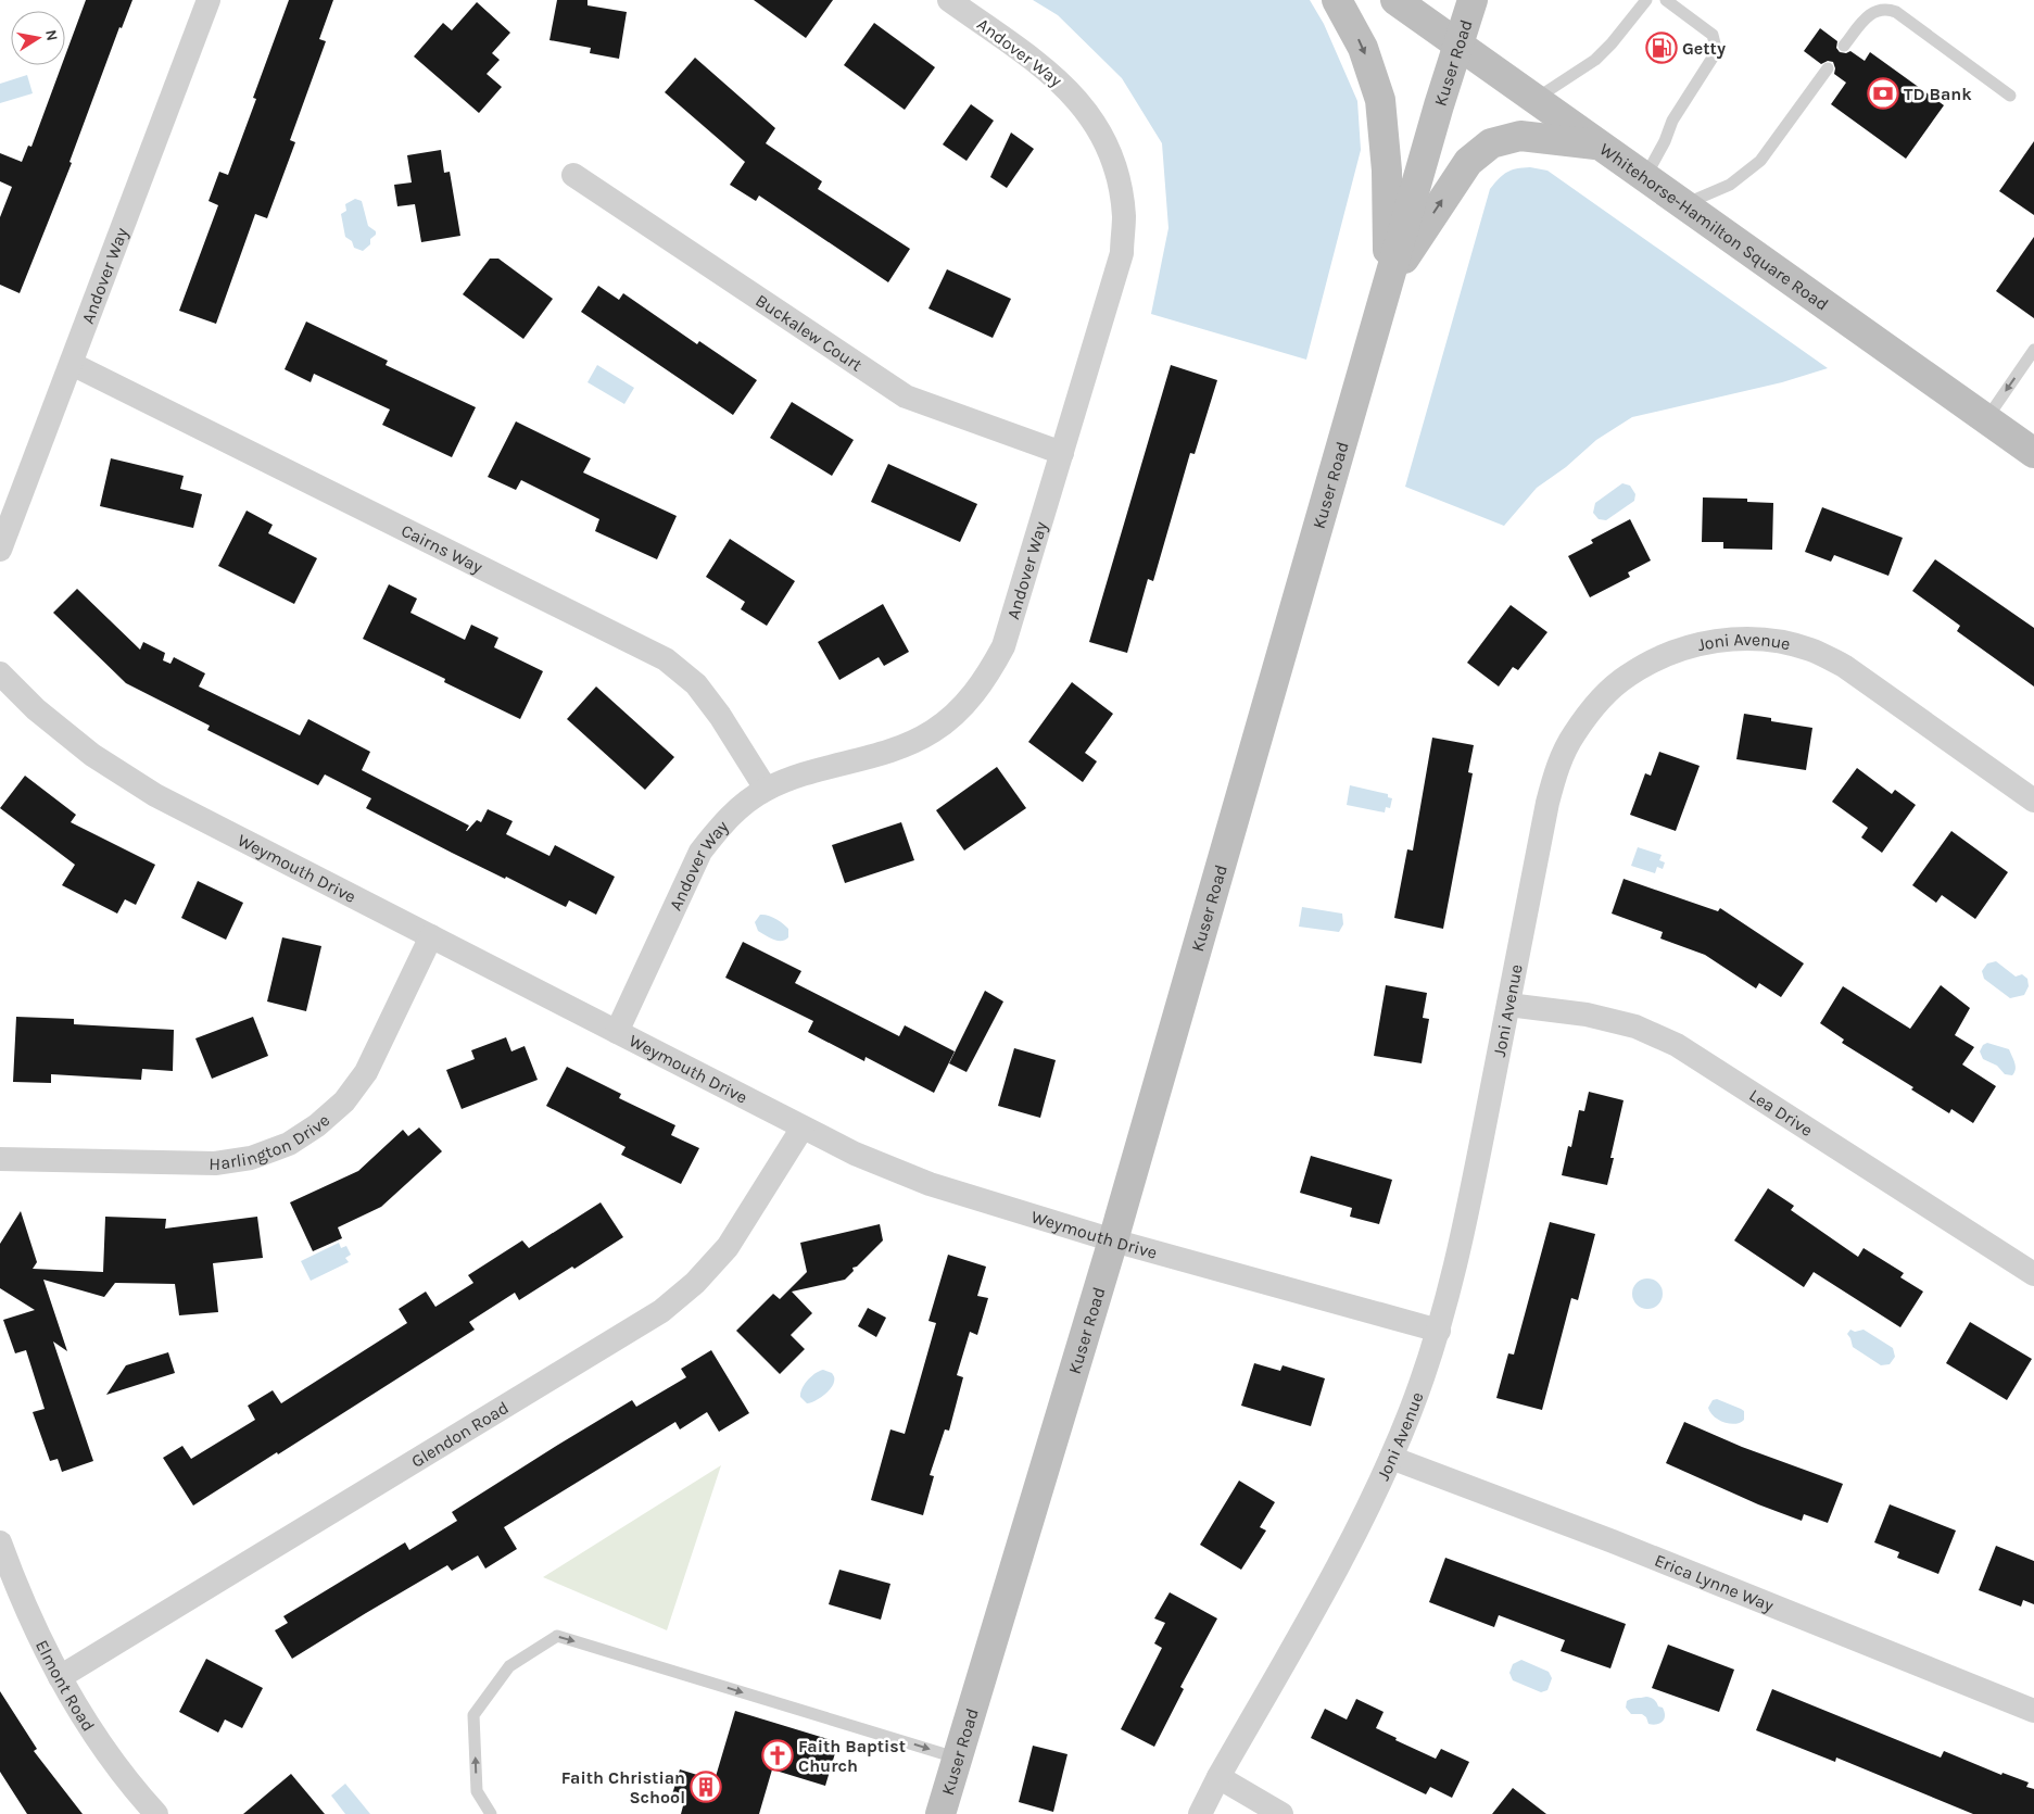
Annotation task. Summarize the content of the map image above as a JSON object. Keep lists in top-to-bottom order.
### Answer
{
  "streets": {
    "street": [
      "Andover Way",
      "Kuser Road",
      "Whitehorse-Hamilton Square Road",
      "Buckalew Court",
      "Cairns Way",
      "Joni Avenue",
      "Weymouth Drive",
      "Lea Drive",
      "Harlington Drive",
      "Glendon Road",
      "Erica Lynne Way",
      "Elmont Road"
    ]
  },
  "crossings": [
    ["Andover Way", "Buckalew Court"],
    ["Andover Way", "Cairns Way"],
    ["Andover Way", "Weymouth Drive"],
    ["Kuser Road", "Whitehorse-Hamilton Square Road"],
    ["Kuser Road", "Weymouth Drive"],
    ["Joni Avenue", "Weymouth Drive"],
    ["Joni Avenue", "Lea Drive"],
    ["Joni Avenue", "Erica Lynne Way"],
    ["Weymouth Drive", "Harlington Drive"],
    ["Weymouth Drive", "Glendon Road"],
    ["Glendon Road", "Elmont Road"]
  ],
  "places": {
    "fuel station": ["Getty"],
    "bank": ["TD Bank"],
    "church": ["Faith Baptist Church"],
    "building": ["Faith Christian School"]
  },
  "north": "right"
}
